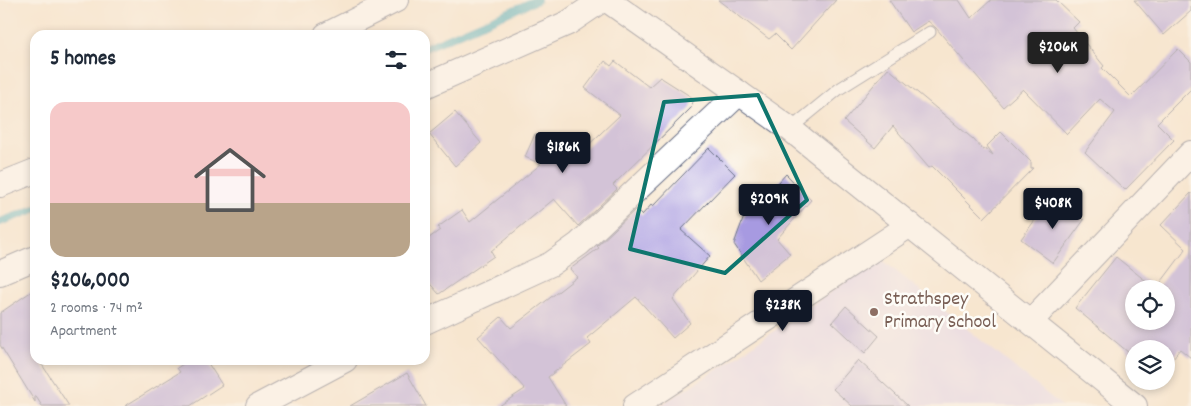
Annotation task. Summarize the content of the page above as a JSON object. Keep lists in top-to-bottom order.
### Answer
{
  "places": ["Strathspey Primary School"],
  "page": {
    "heading": "5 homes",
    "price": [
      "$206K",
      "$186K",
      "$209K",
      "$408K",
      "$238K"
    ],
    "list": [
      {
        "name": "$206,000",
        "note": "2 rooms · 74 m² · Apartment"
      }
    ]
  }
}
